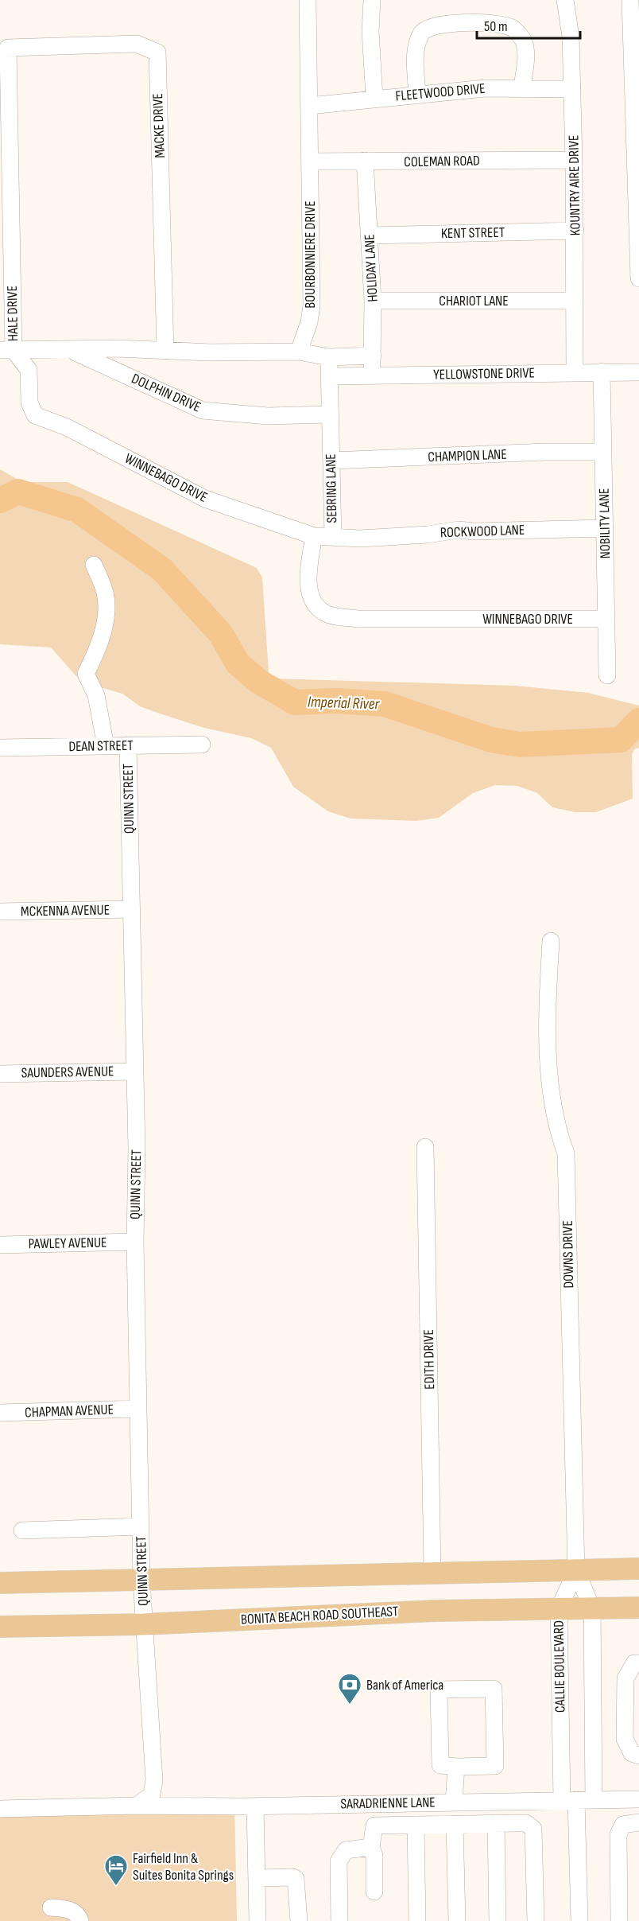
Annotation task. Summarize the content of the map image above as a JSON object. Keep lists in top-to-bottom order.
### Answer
{
  "streets": {
    "main road": ["BONITA BEACH ROAD SOUTHEAST"],
    "street": [
      "FLEETWOOD DRIVE",
      "MACKE DRIVE",
      "COLEMAN ROAD",
      "KOUNTRY AIRE DRIVE",
      "KENT STREET",
      "BOURBONNIERE DRIVE",
      "HOLIDAY LANE",
      "CHARIOT LANE",
      "HALE DRIVE",
      "YELLOWSTONE DRIVE",
      "DOLPHIN DRIVE",
      "CHAMPION LANE",
      "WINNEBAGO DRIVE",
      "SEBRING LANE",
      "NOBILITY LANE",
      "ROCKWOOD LANE",
      "DEAN STREET",
      "QUINN STREET",
      "MCKENNA AVENUE",
      "SAUNDERS AVENUE",
      "PAWLEY AVENUE",
      "DOWNS DRIVE",
      "EDITH DRIVE",
      "CHAPMAN AVENUE",
      "CALLIE BOULEVARD",
      "SARADRIENNE LANE"
    ]
  },
  "crossings": [
    ["FLEETWOOD DRIVE", "KOUNTRY AIRE DRIVE"],
    ["FLEETWOOD DRIVE", "BOURBONNIERE DRIVE"],
    ["MACKE DRIVE", "HALE DRIVE"],
    ["COLEMAN ROAD", "KOUNTRY AIRE DRIVE"],
    ["COLEMAN ROAD", "BOURBONNIERE DRIVE"],
    ["COLEMAN ROAD", "HOLIDAY LANE"],
    ["KOUNTRY AIRE DRIVE", "KENT STREET"],
    ["KOUNTRY AIRE DRIVE", "CHARIOT LANE"],
    ["KOUNTRY AIRE DRIVE", "YELLOWSTONE DRIVE"],
    ["KENT STREET", "HOLIDAY LANE"],
    ["HOLIDAY LANE", "CHARIOT LANE"],
    ["HOLIDAY LANE", "YELLOWSTONE DRIVE"],
    ["HALE DRIVE", "WINNEBAGO DRIVE"],
    ["YELLOWSTONE DRIVE", "SEBRING LANE"],
    ["YELLOWSTONE DRIVE", "NOBILITY LANE"],
    ["DOLPHIN DRIVE", "SEBRING LANE"],
    ["CHAMPION LANE", "SEBRING LANE"],
    ["CHAMPION LANE", "NOBILITY LANE"],
    ["WINNEBAGO DRIVE", "SEBRING LANE"],
    ["WINNEBAGO DRIVE", "NOBILITY LANE"],
    ["SEBRING LANE", "ROCKWOOD LANE"],
    ["NOBILITY LANE", "ROCKWOOD LANE"],
    ["DEAN STREET", "QUINN STREET"],
    ["QUINN STREET", "MCKENNA AVENUE"],
    ["QUINN STREET", "SAUNDERS AVENUE"],
    ["QUINN STREET", "PAWLEY AVENUE"],
    ["QUINN STREET", "CHAPMAN AVENUE"],
    ["QUINN STREET", "BONITA BEACH ROAD SOUTHEAST"],
    ["QUINN STREET", "SARADRIENNE LANE"],
    ["DOWNS DRIVE", "CALLIE BOULEVARD"],
    ["BONITA BEACH ROAD SOUTHEAST", "CALLIE BOULEVARD"],
    ["CALLIE BOULEVARD", "SARADRIENNE LANE"]
  ],
  "water": ["Imperial River"],
  "places": {
    "bank": ["Bank of America"],
    "hotel": ["Fairfield Inn & Suites Bonita Springs"]
  },
  "scale_bar": "50 m"
}
